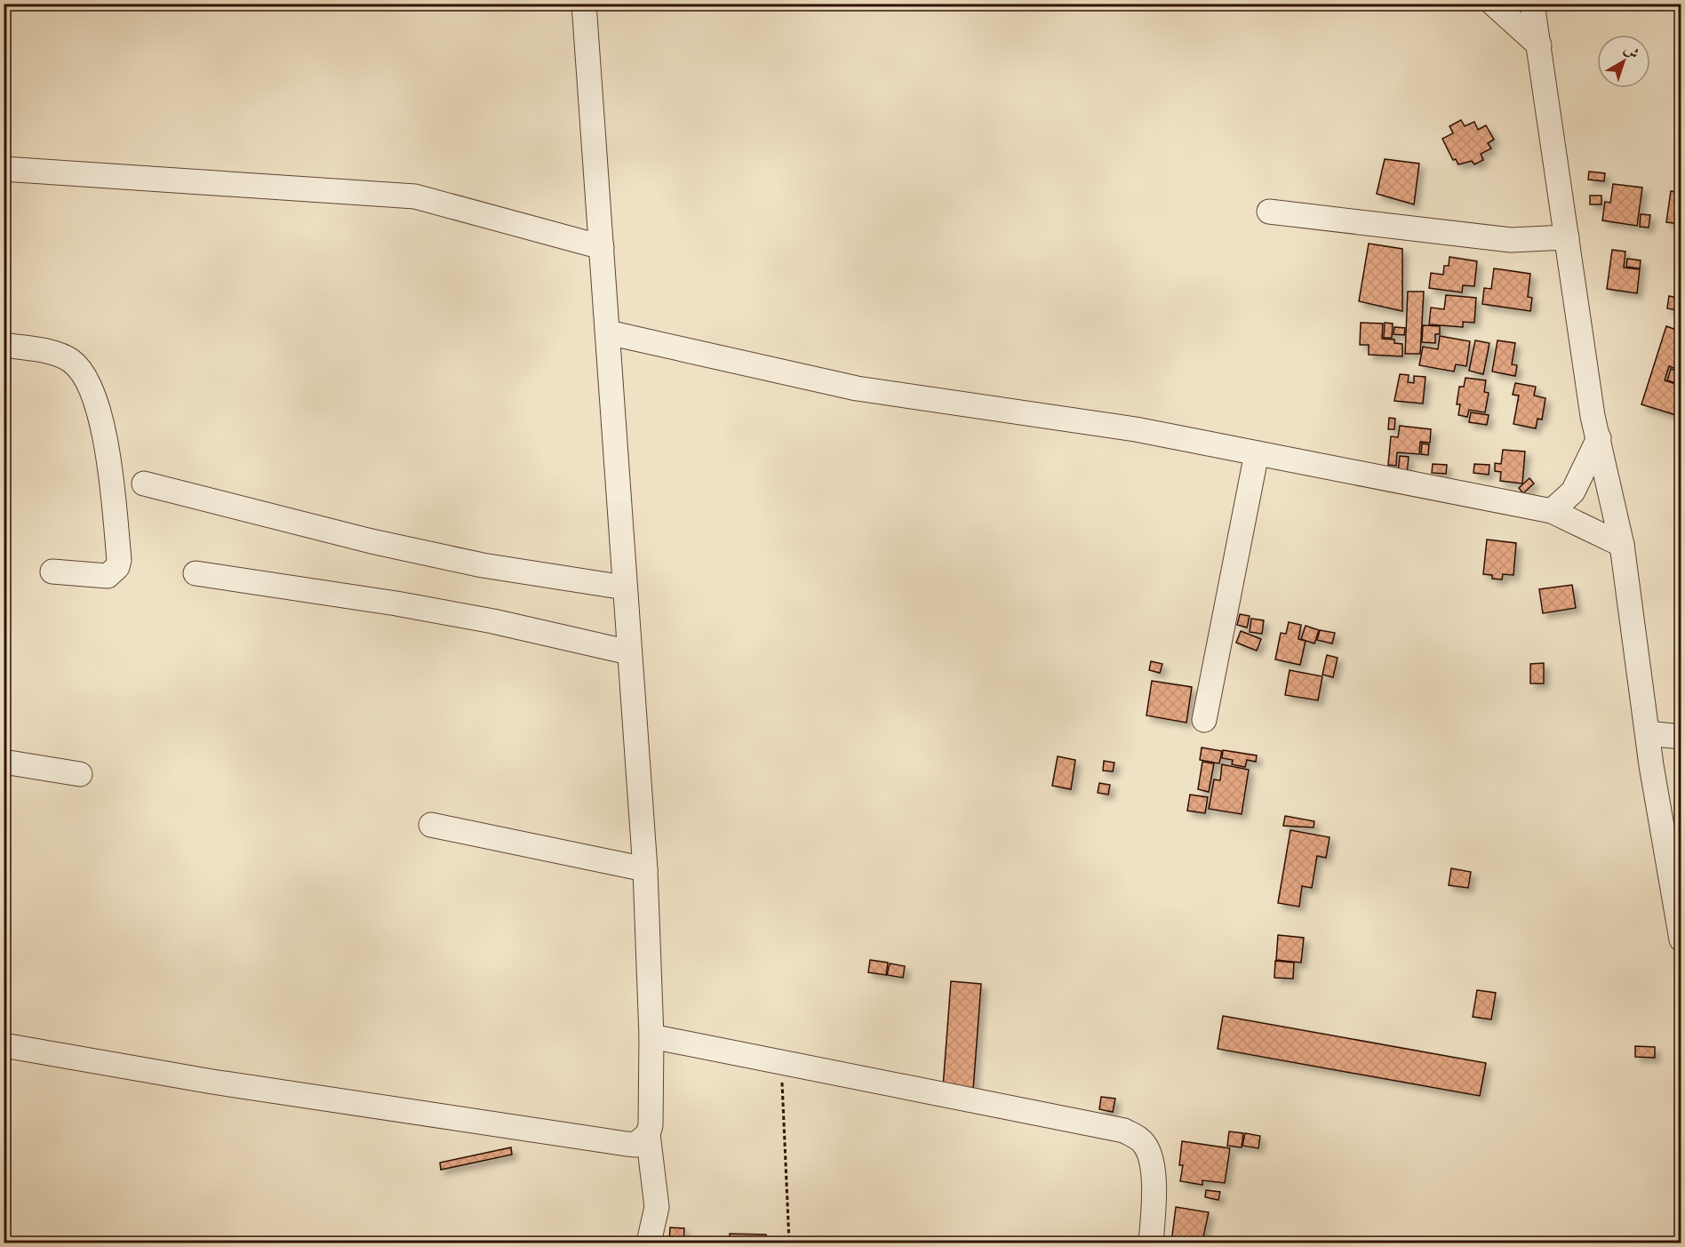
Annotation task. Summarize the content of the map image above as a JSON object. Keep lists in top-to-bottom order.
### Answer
{
  "north": "top right"
}
